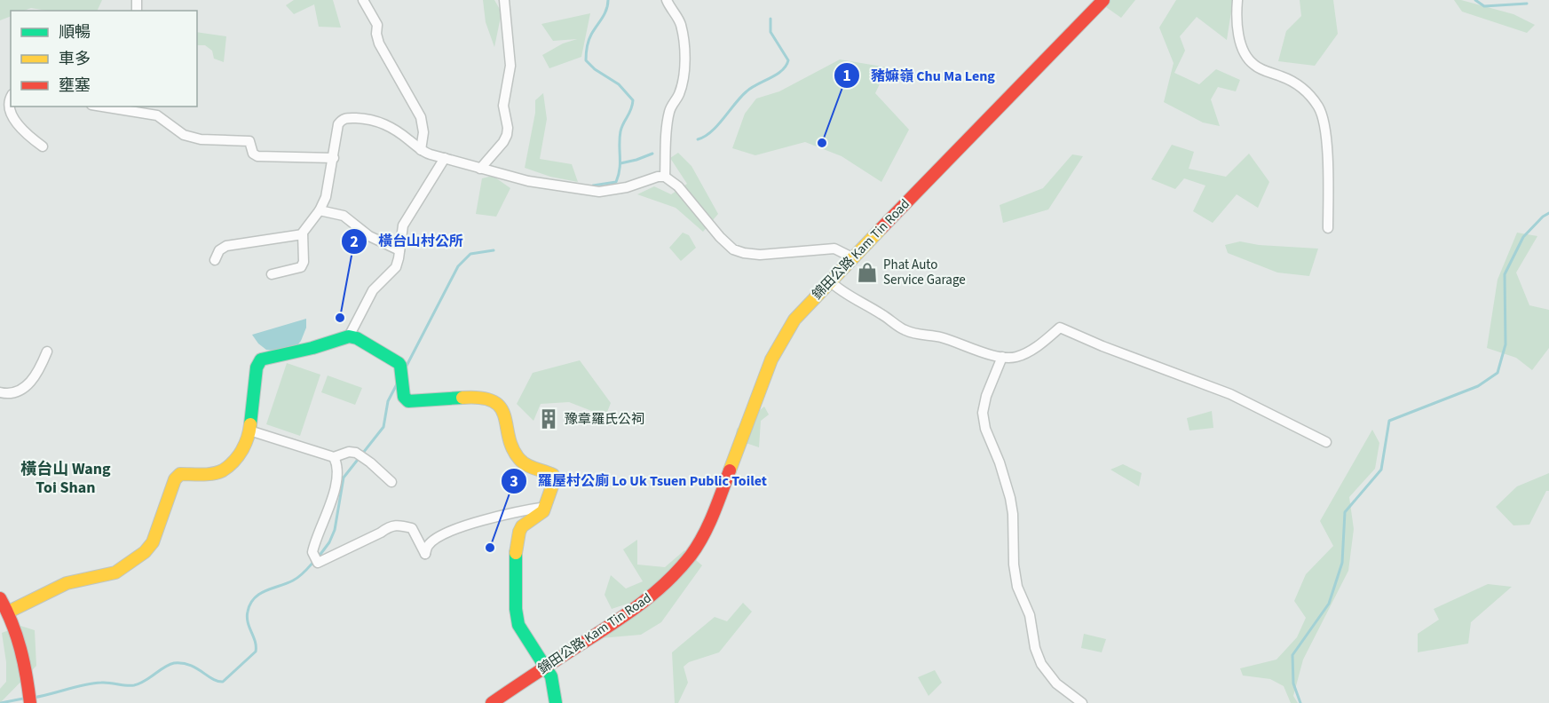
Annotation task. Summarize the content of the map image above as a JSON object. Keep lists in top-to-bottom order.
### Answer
{
  "streets": {
    "main road": ["錦田公路 Kam Tin Road"]
  },
  "districts": ["橫台山 Wang Toi Shan"],
  "places": {
    "other": ["豬嫲嶺 Chu Ma Leng", "橫台山村公所", "羅屋村公廁 Lo Uk Tsuen Public Toilet"],
    "shop": ["Phat Auto Service Garage"],
    "building": ["豫章羅氏公祠"]
  },
  "legend": ["順暢", "車多", "壅塞"]
}
